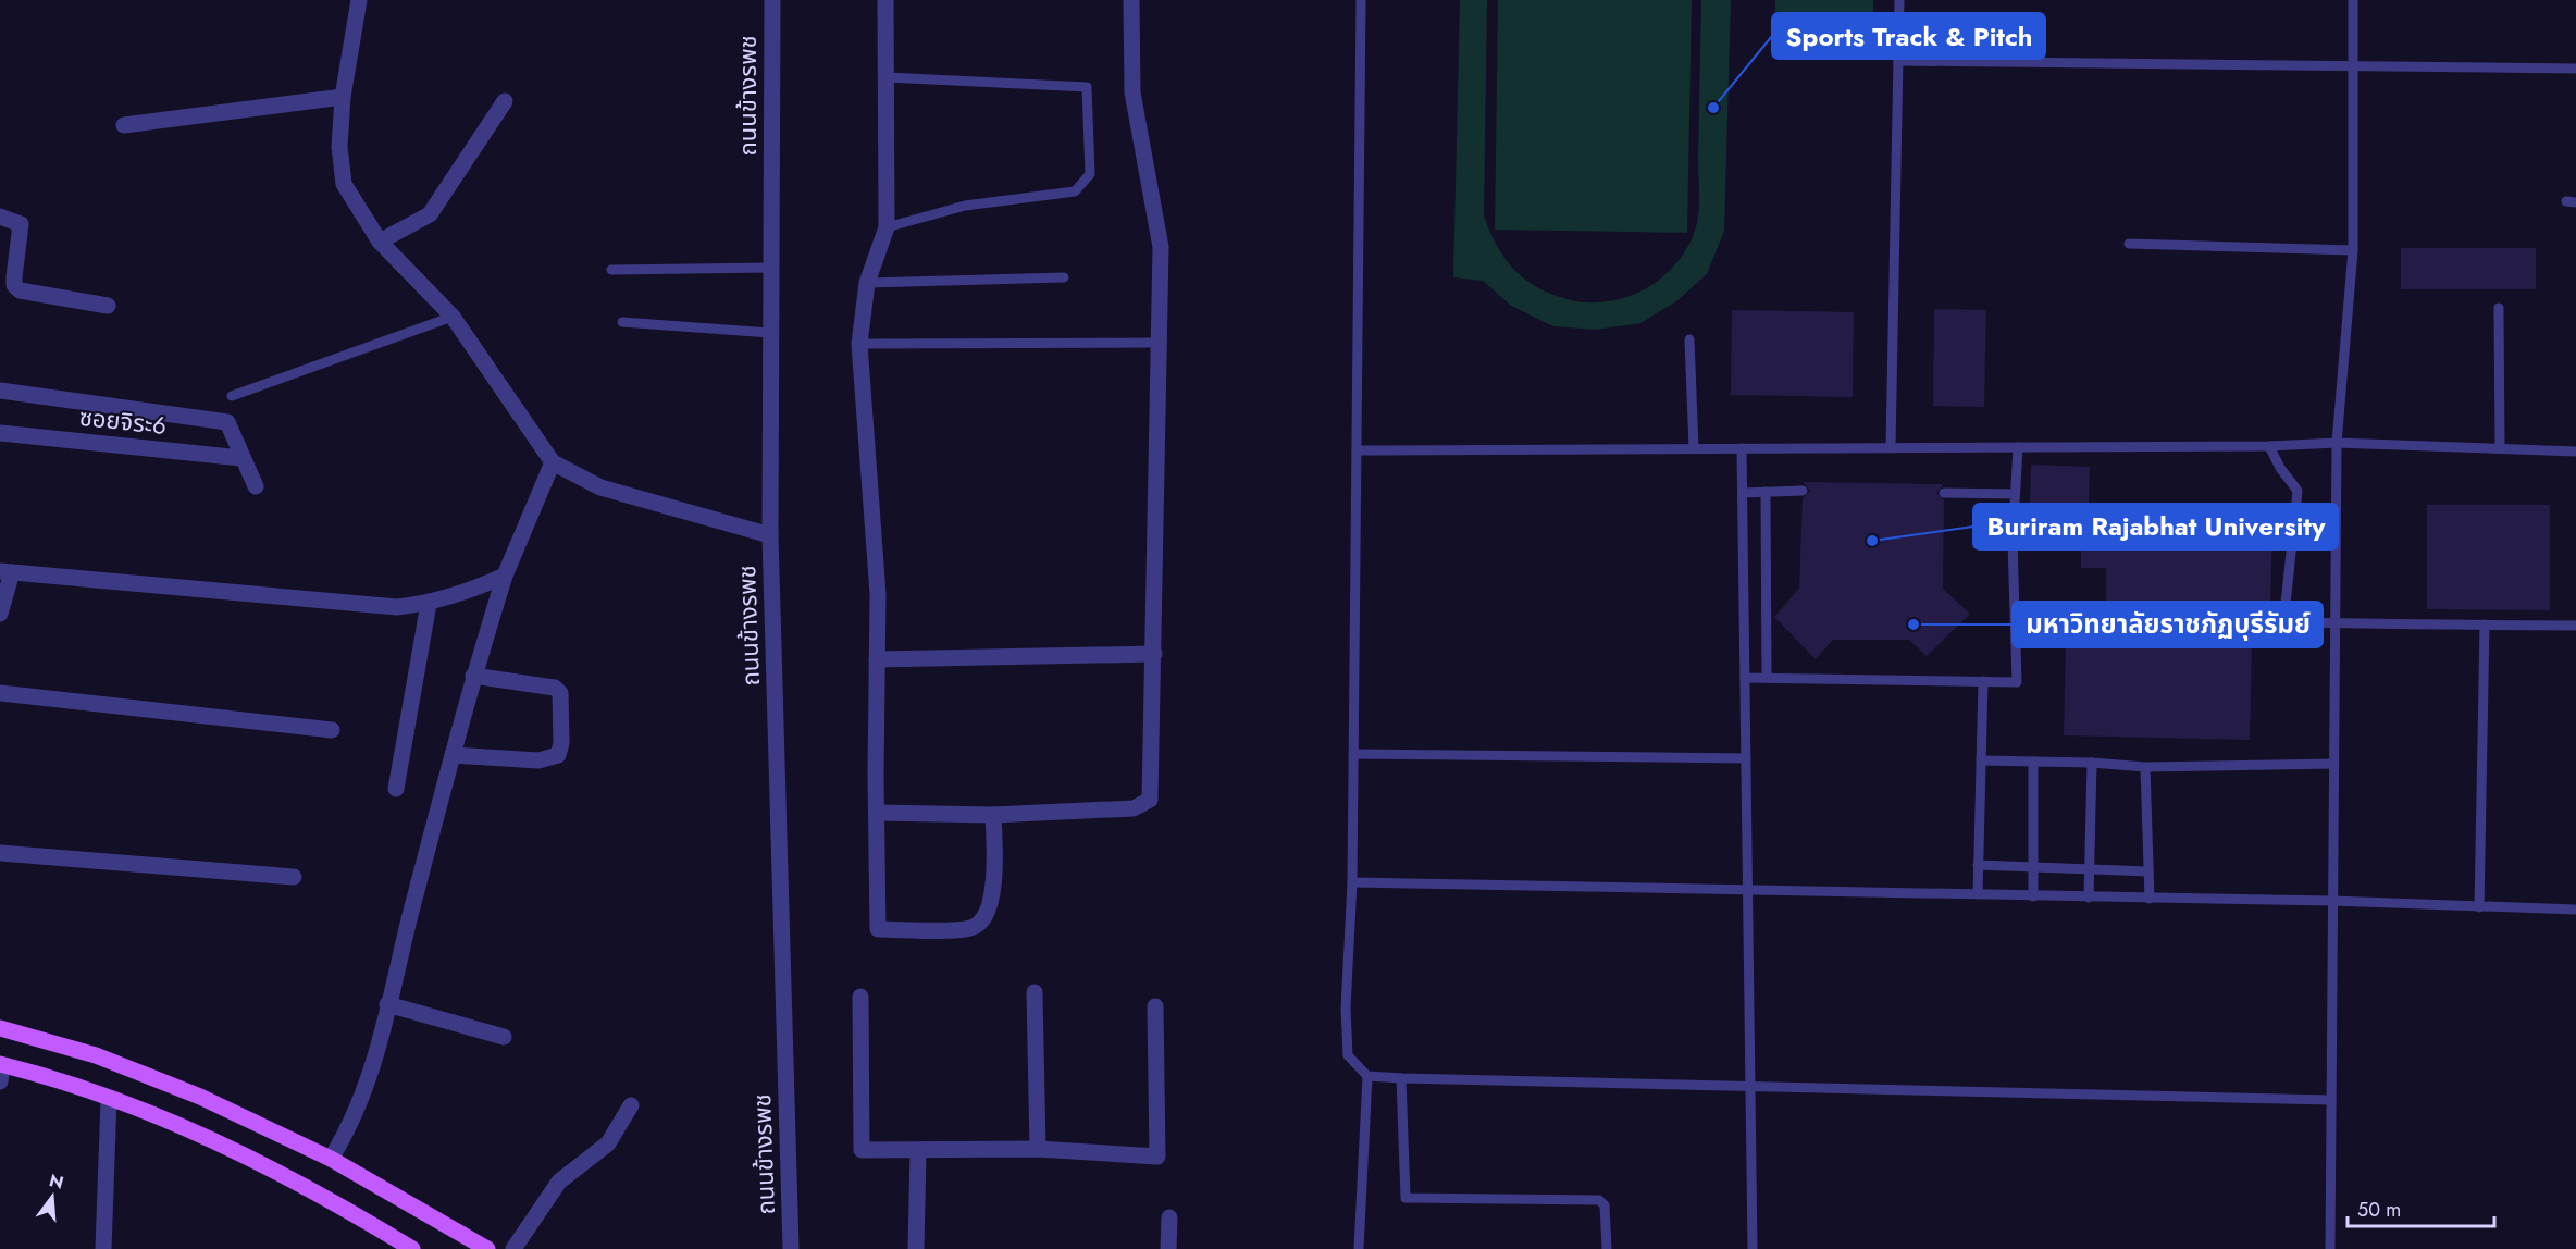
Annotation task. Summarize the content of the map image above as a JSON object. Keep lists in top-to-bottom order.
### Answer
{
  "streets": {
    "street": ["ถนนข้างรพช", "ซอยจิระ6"]
  },
  "places": ["Sports Track & Pitch", "Buriram Rajabhat University", "มหาวิทยาลัยราชภัฏบุรีรัมย์"],
  "scale_bar": "50 m",
  "north": "top"
}
